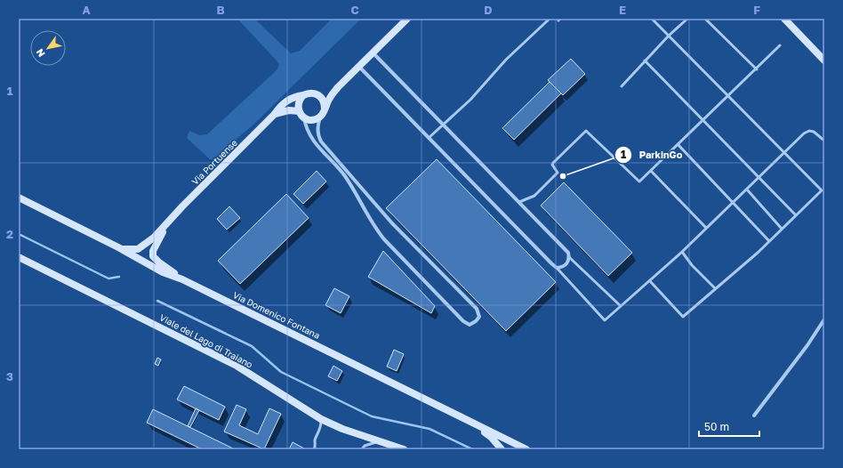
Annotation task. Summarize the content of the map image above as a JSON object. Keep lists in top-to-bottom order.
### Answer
{
  "streets": {
    "street": ["Via Portuense", "Via Domenico Fontana", "Viale del Lago di Traiano"]
  },
  "crossings": [
    ["Via Portuense", "Via Domenico Fontana"]
  ],
  "places": ["ParkinGo"],
  "scale_bar": "50 m",
  "north": "bottom left",
  "grid": {
    "columns": [
      "A",
      "B",
      "C",
      "D",
      "E",
      "F"
    ],
    "rows": ["1", "2", "3"]
  }
}
